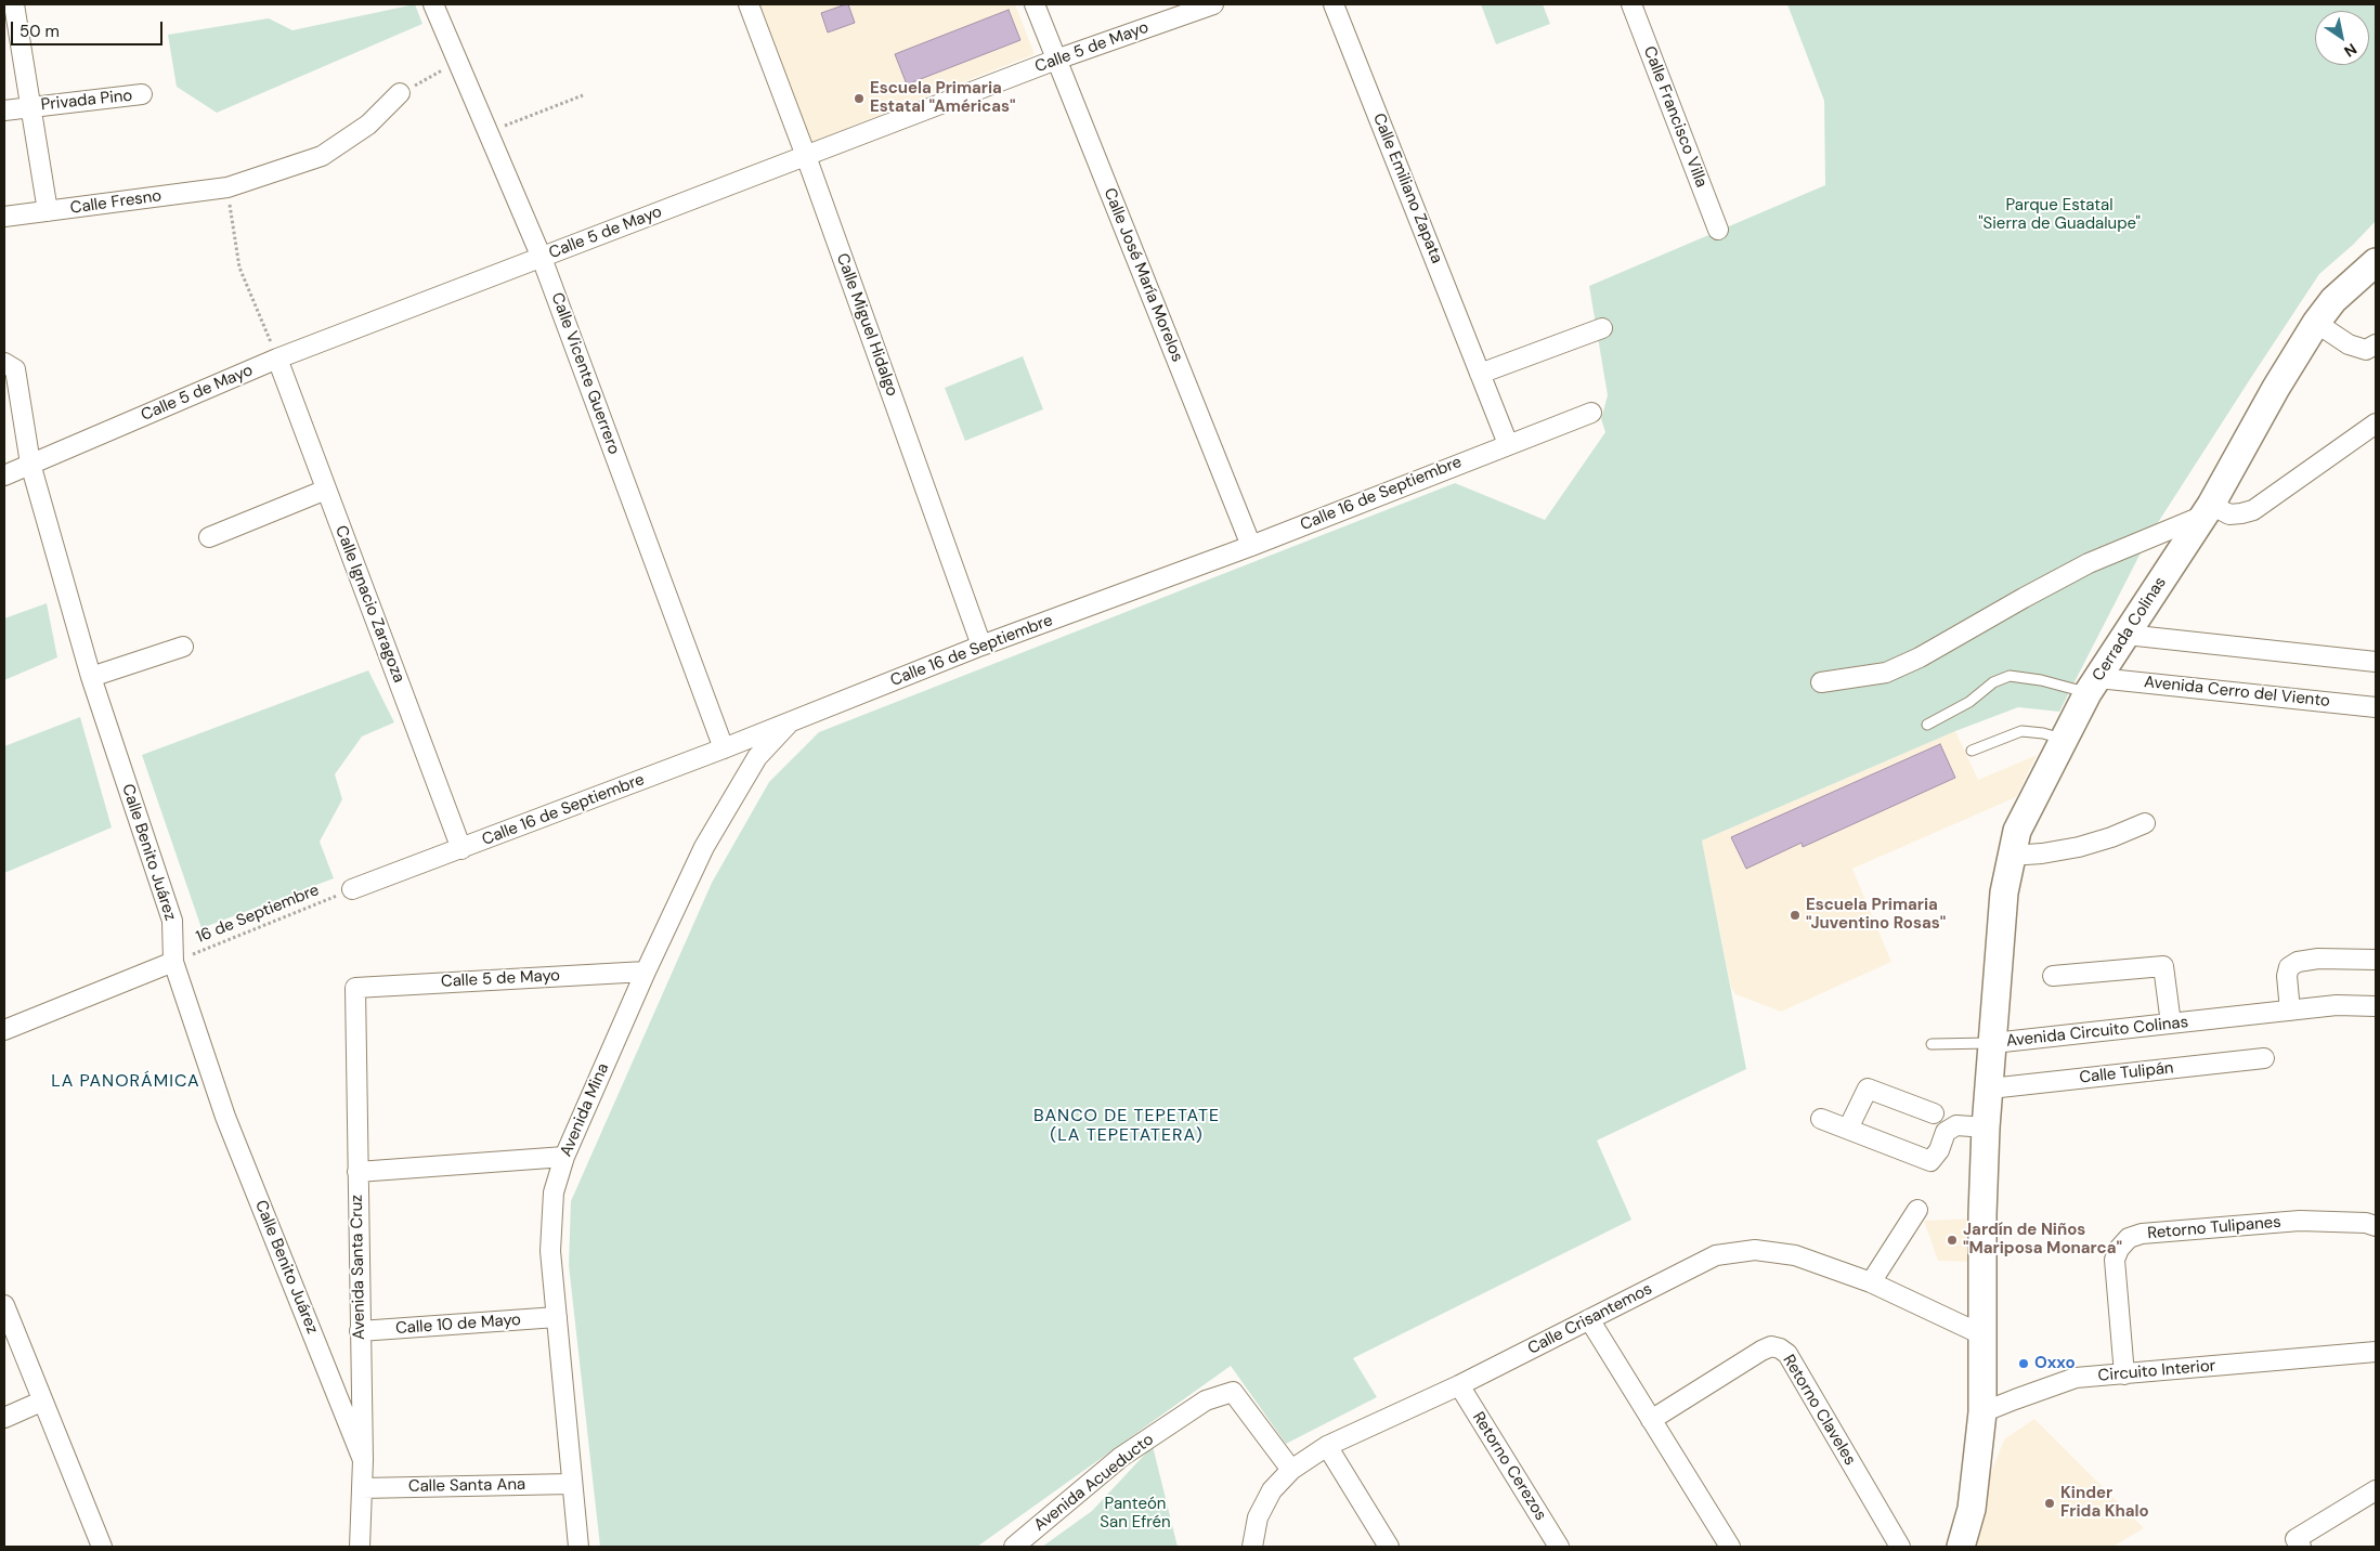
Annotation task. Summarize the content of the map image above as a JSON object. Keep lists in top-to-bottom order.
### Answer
{
  "streets": {
    "main road": ["Cerrada Colinas", "Avenida Circuito Colinas"],
    "street": [
      "Calle 5 de Mayo",
      "Privada Pino",
      "Calle Francisco Villa",
      "Calle Emiliano Zapata",
      "Calle Fresno",
      "Calle José María Morelos",
      "Calle Miguel Hidalgo",
      "Calle Vicente Guerrero",
      "Calle 16 de Septiembre",
      "Calle Ignacio Zaragoza",
      "Avenida Cerro del Viento",
      "Calle Benito Juárez",
      "Calle Tulipán",
      "Avenida Mina",
      "Retorno Tulipanes",
      "Avenida Santa Cruz",
      "Calle Crisantemos",
      "Calle 10 de Mayo",
      "Circuito Interior",
      "Retorno Claveles",
      "Retorno Cerezos",
      "Avenida Acueducto",
      "Calle Santa Ana"
    ],
    "path": ["16 de Septiembre"]
  },
  "crossings": [
    ["Calle 5 de Mayo", "Calle José María Morelos"],
    ["Calle 5 de Mayo", "Calle Miguel Hidalgo"],
    ["Calle 5 de Mayo", "Calle Vicente Guerrero"],
    ["Calle 5 de Mayo", "Calle Ignacio Zaragoza"],
    ["Calle 5 de Mayo", "Calle Benito Juárez"],
    ["Calle 5 de Mayo", "Avenida Mina"],
    ["Calle 5 de Mayo", "Avenida Santa Cruz"],
    ["Calle Emiliano Zapata", "Calle 16 de Septiembre"],
    ["Calle José María Morelos", "Calle 16 de Septiembre"],
    ["Calle Miguel Hidalgo", "Calle 16 de Septiembre"],
    ["Calle Vicente Guerrero", "Calle 16 de Septiembre"],
    ["Calle 16 de Septiembre", "Calle Ignacio Zaragoza"],
    ["Calle 16 de Septiembre", "16 de Septiembre"],
    ["Calle 16 de Septiembre", "Avenida Mina"],
    ["Cerrada Colinas", "Avenida Cerro del Viento"],
    ["Cerrada Colinas", "Avenida Circuito Colinas"],
    ["Calle Benito Juárez", "16 de Septiembre"],
    ["Calle Benito Juárez", "Avenida Santa Cruz"],
    ["Avenida Circuito Colinas", "Calle Tulipán"],
    ["Avenida Circuito Colinas", "Calle Crisantemos"],
    ["Avenida Circuito Colinas", "Circuito Interior"],
    ["Avenida Mina", "Calle 10 de Mayo"],
    ["Avenida Mina", "Calle Santa Ana"],
    ["Retorno Tulipanes", "Circuito Interior"],
    ["Avenida Santa Cruz", "Calle 10 de Mayo"],
    ["Avenida Santa Cruz", "Calle Santa Ana"],
    ["Calle Crisantemos", "Retorno Cerezos"],
    ["Calle Crisantemos", "Avenida Acueducto"]
  ],
  "districts": ["LA PANORÁMICA", "BANCO DE TEPETATE (LA TEPETATERA)"],
  "parks": ["Parque Estatal \"Sierra de Guadalupe\"", "Panteón San Efrén"],
  "places": [
    "Escuela Primaria Estatal \"Américas\"",
    "Escuela Primaria \"Juventino Rosas\"",
    "Jardín de Niños \"Mariposa Monarca\"",
    "Oxxo",
    "Kinder Frida Khalo"
  ],
  "scale_bar": "50 m",
  "north": "bottom right"
}
